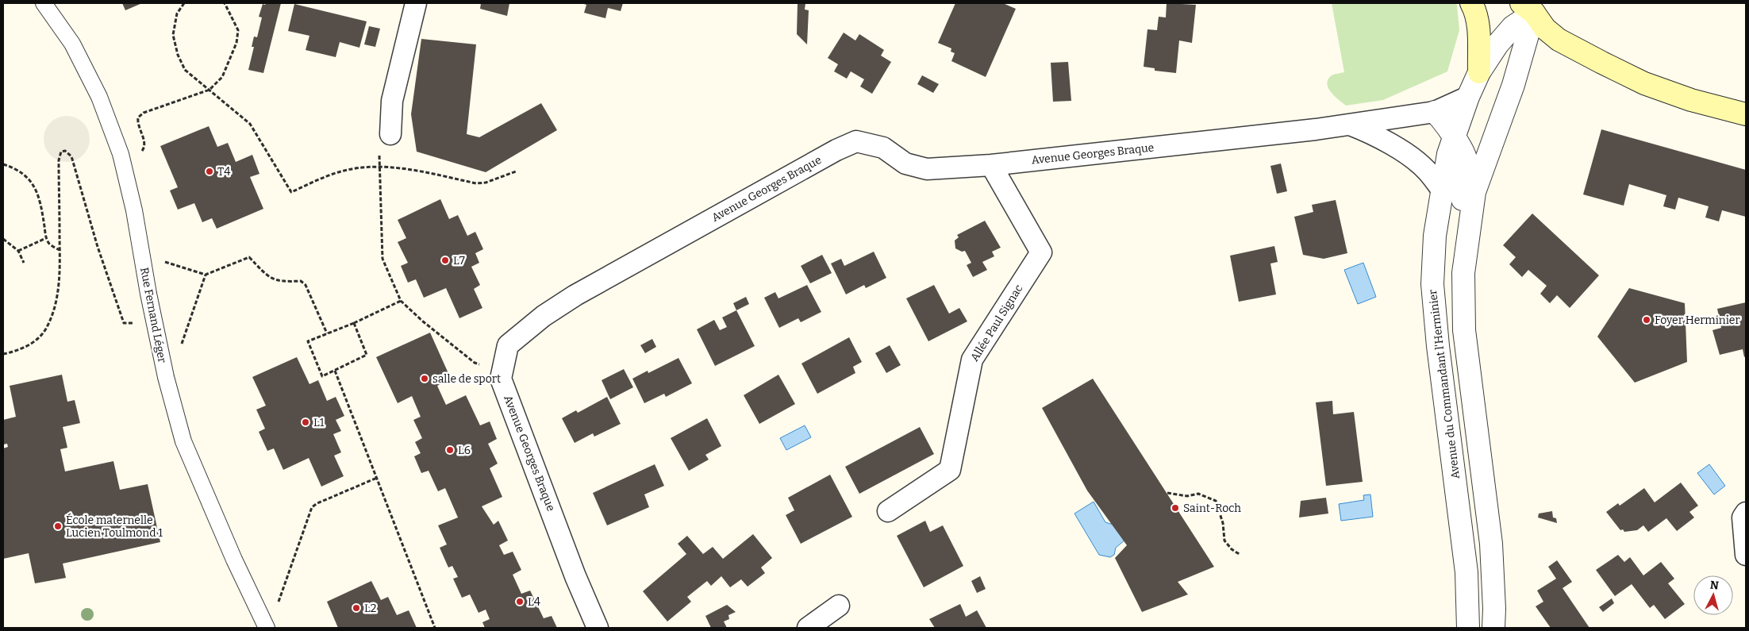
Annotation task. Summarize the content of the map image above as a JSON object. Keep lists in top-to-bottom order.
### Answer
{
  "streets": {
    "street": [
      "Avenue Georges Braque",
      "Rue Fernand Léger",
      "Allée Paul Signac",
      "Avenue du Commandant l'Herminier"
    ]
  },
  "crossings": [
    ["Avenue Georges Braque", "Allée Paul Signac"],
    ["Avenue Georges Braque", "Avenue du Commandant l'Herminier"]
  ],
  "places": [
    "T4",
    "L7",
    "Foyer Herminier",
    "salle de sport",
    "L1",
    "L6",
    "Saint-Roch",
    "École maternelle Lucien Toulmond 1",
    "L4",
    "L2"
  ],
  "north": "top"
}
